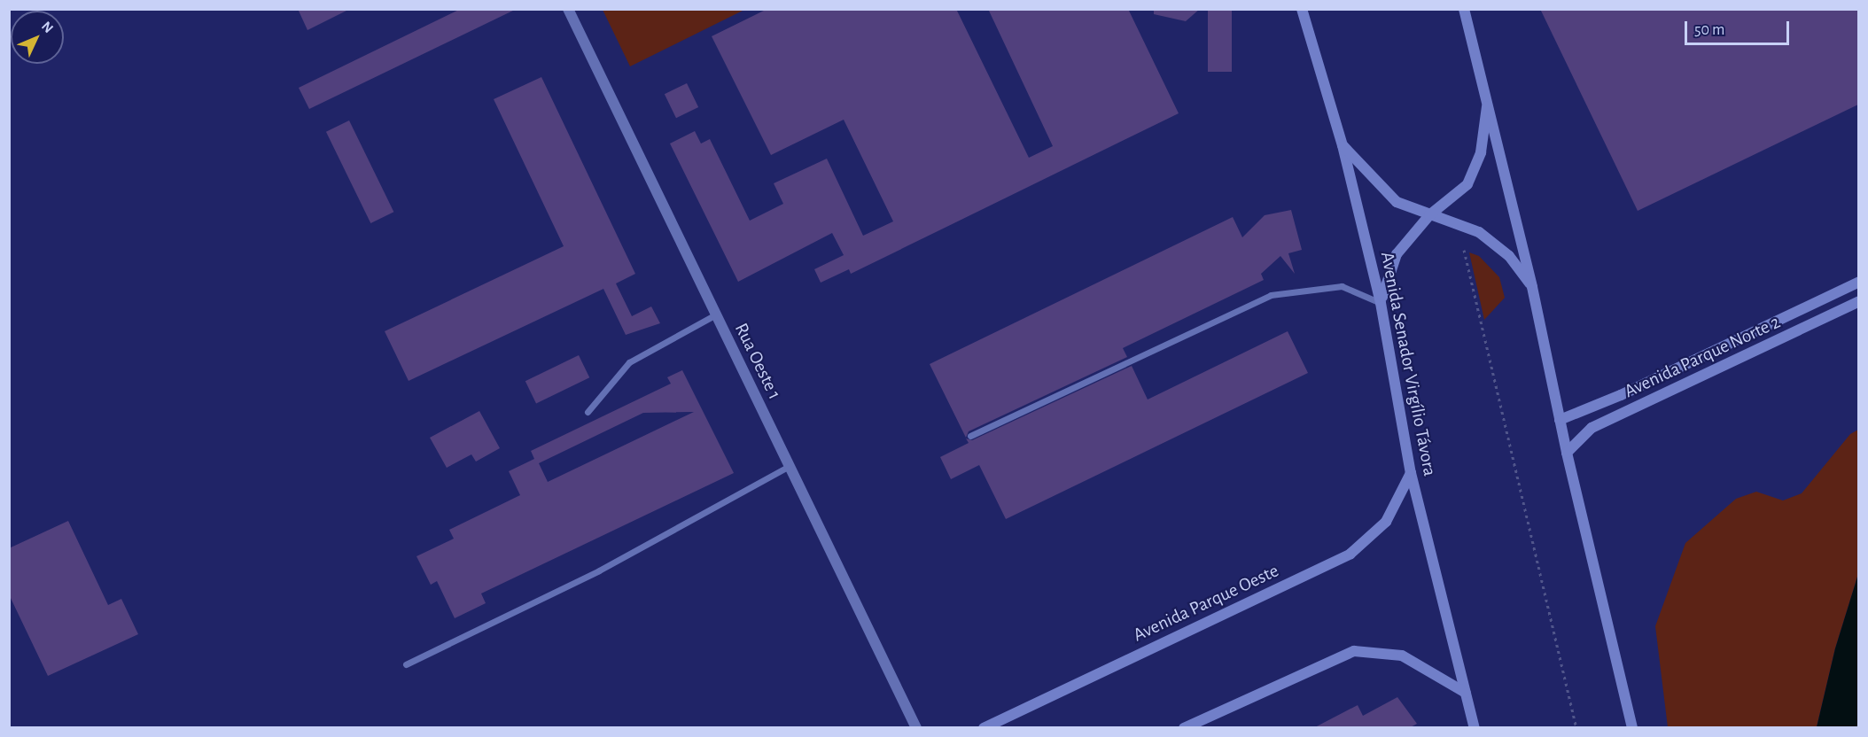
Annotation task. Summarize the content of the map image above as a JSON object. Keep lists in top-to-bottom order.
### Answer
{
  "streets": {
    "street": [
      "Avenida Parque Norte 2",
      "Rua Oeste 1",
      "Avenida Senador Virgílio Távora",
      "Avenida Parque Oeste"
    ]
  },
  "crossings": [
    ["Avenida Senador Virgílio Távora", "Avenida Parque Oeste"]
  ],
  "scale_bar": "50 m",
  "north": "top right"
}
